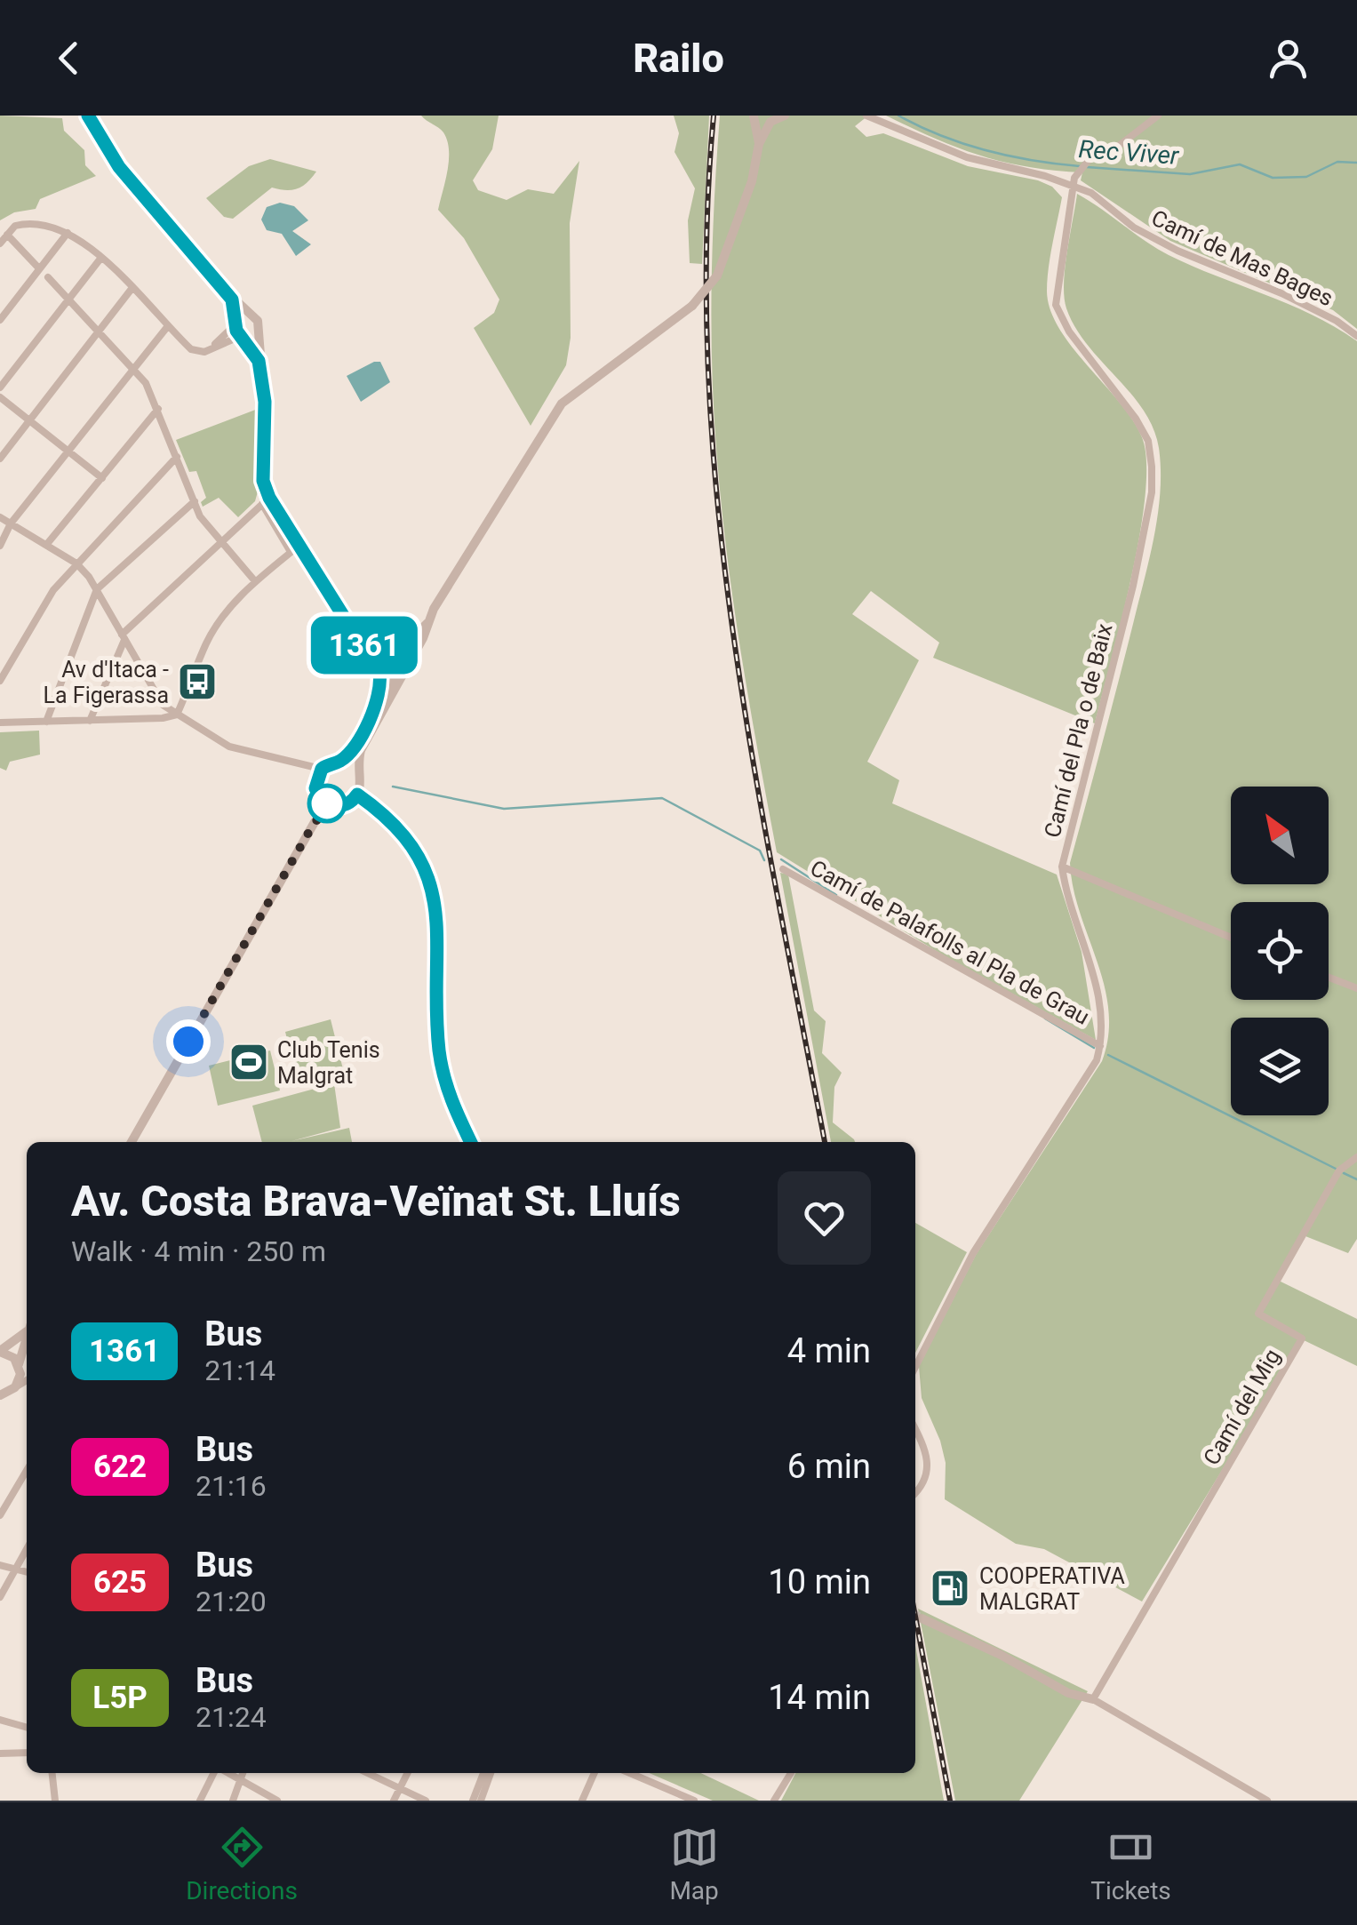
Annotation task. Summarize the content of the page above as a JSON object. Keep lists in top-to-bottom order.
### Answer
{
  "streets": {
    "street": [
      "Camí de Mas Bages",
      "Camí del Pla o de Baix",
      "Camí de Palafolls al Pla de Grau",
      "Camí del Mig"
    ]
  },
  "crossings": [
    ["Camí de Mas Bages", "Camí del Pla o de Baix"],
    ["Camí del Pla o de Baix", "Camí de Palafolls al Pla de Grau"]
  ],
  "water": ["Rec Viver"],
  "places": {
    "bus stop": ["Av d'Itaca - La Figerassa"],
    "sports": ["Club Tenis Malgrat"],
    "fuel station": ["COOPERATIVA MALGRAT"]
  },
  "lines": ["bus line 1361"],
  "north": "top left",
  "page": {
    "header": "Railo",
    "on_map": "1361",
    "heading": ["Av. Costa Brava-Veïnat St. Lluís", "Walk · 4 min · 250 m"],
    "list": [
      {
        "mark": "1361",
        "name": "Bus",
        "note": "21:14",
        "value": "4 min"
      },
      {
        "mark": "622",
        "name": "Bus",
        "note": "21:16",
        "value": "6 min"
      },
      {
        "mark": "625",
        "name": "Bus",
        "note": "21:20",
        "value": "10 min"
      },
      {
        "mark": "L5P",
        "name": "Bus",
        "note": "21:24",
        "value": "14 min"
      }
    ],
    "tabs": ["Directions", "Map", "Tickets"]
  }
}
